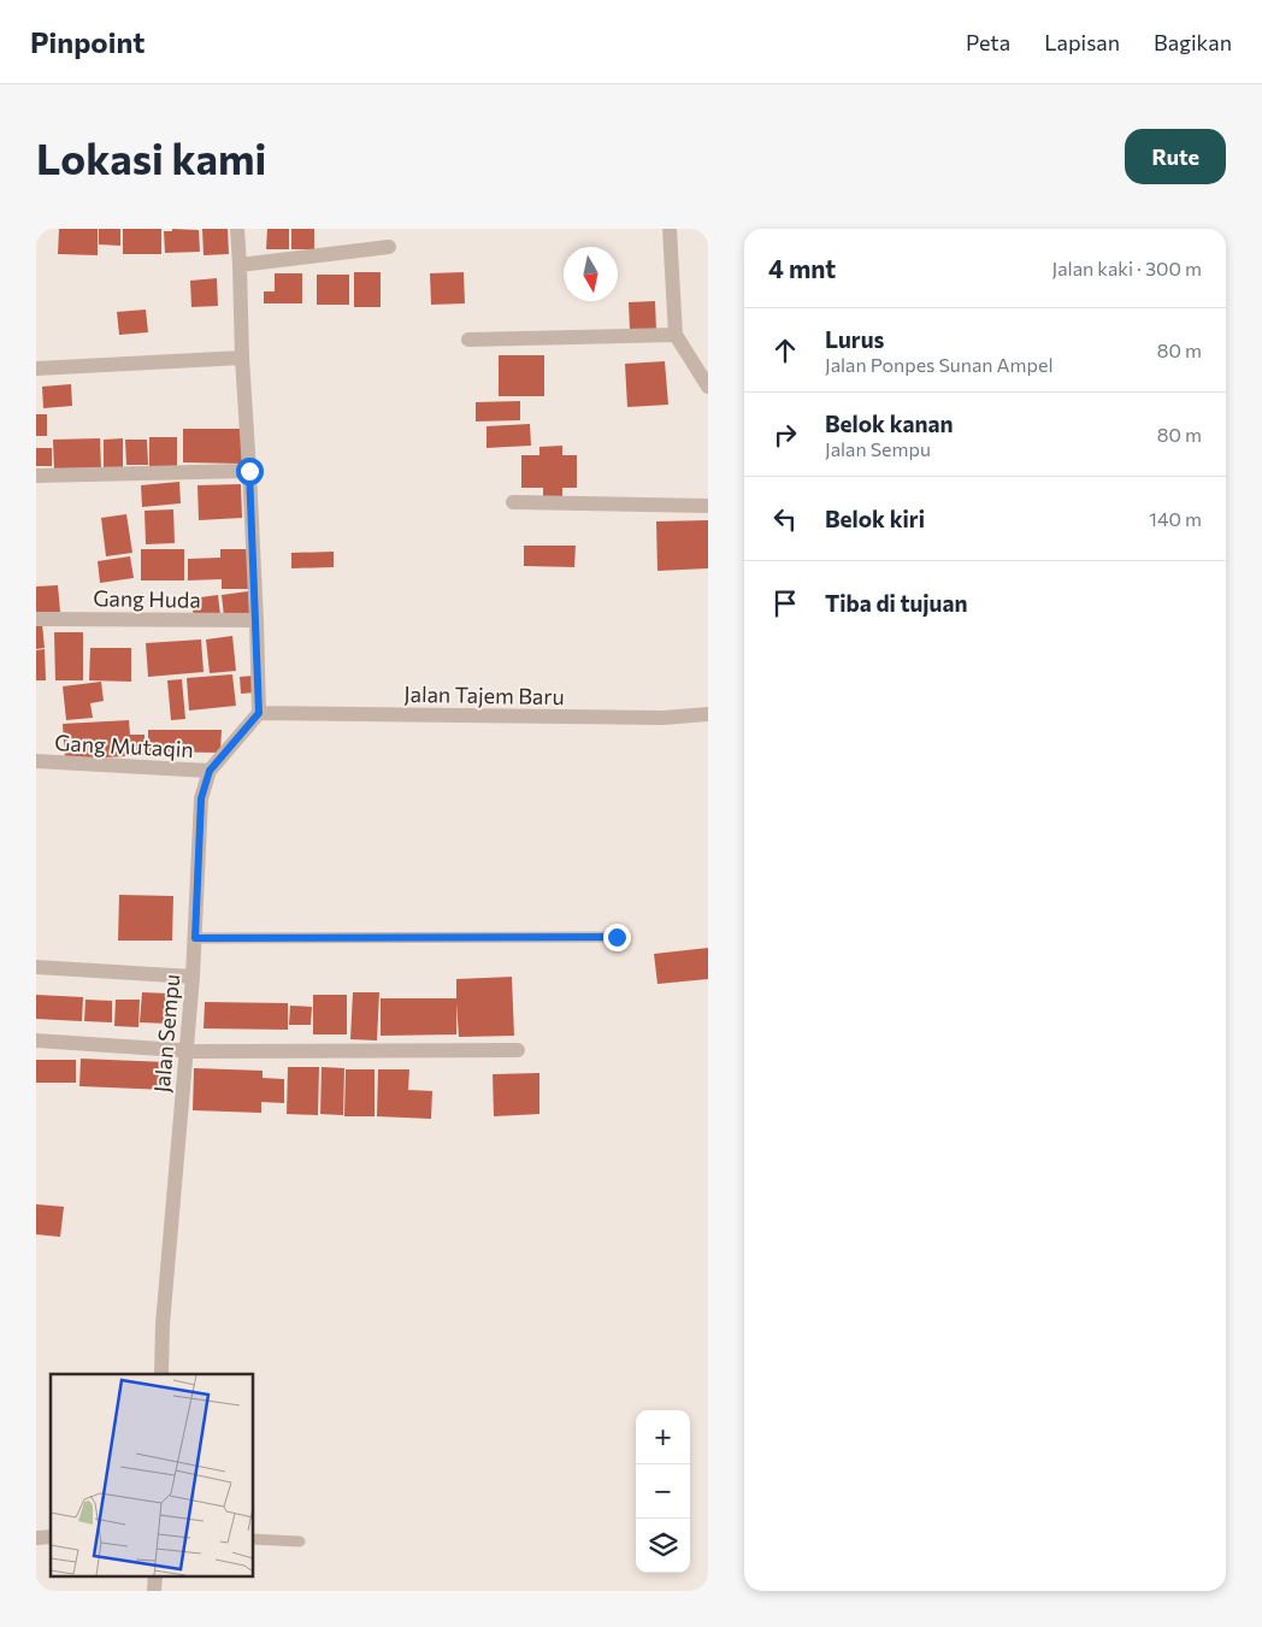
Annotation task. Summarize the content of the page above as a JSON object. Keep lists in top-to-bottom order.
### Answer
{
  "streets": {
    "street": [
      "Gang Huda",
      "Jalan Tajem Baru",
      "Gang Mutaqin",
      "Jalan Sempu"
    ]
  },
  "crossings": [
    ["Jalan Tajem Baru", "Jalan Sempu"],
    ["Gang Mutaqin", "Jalan Sempu"]
  ],
  "north": "bottom",
  "page": {
    "header": "Pinpoint",
    "nav": ["Peta", "Lapisan", "Bagikan"],
    "buttons": "Rute",
    "title": "Lokasi kami",
    "heading": ["4 mnt", "Jalan kaki · 300 m"],
    "list": [
      ["Lurus", "Jalan Ponpes Sunan Ampel", "80 m"],
      ["Belok kanan", "Jalan Sempu", "80 m"],
      ["Belok kiri", "140 m"],
      "Tiba di tujuan"
    ],
    "map_buttons": ["+", "−"]
  }
}
